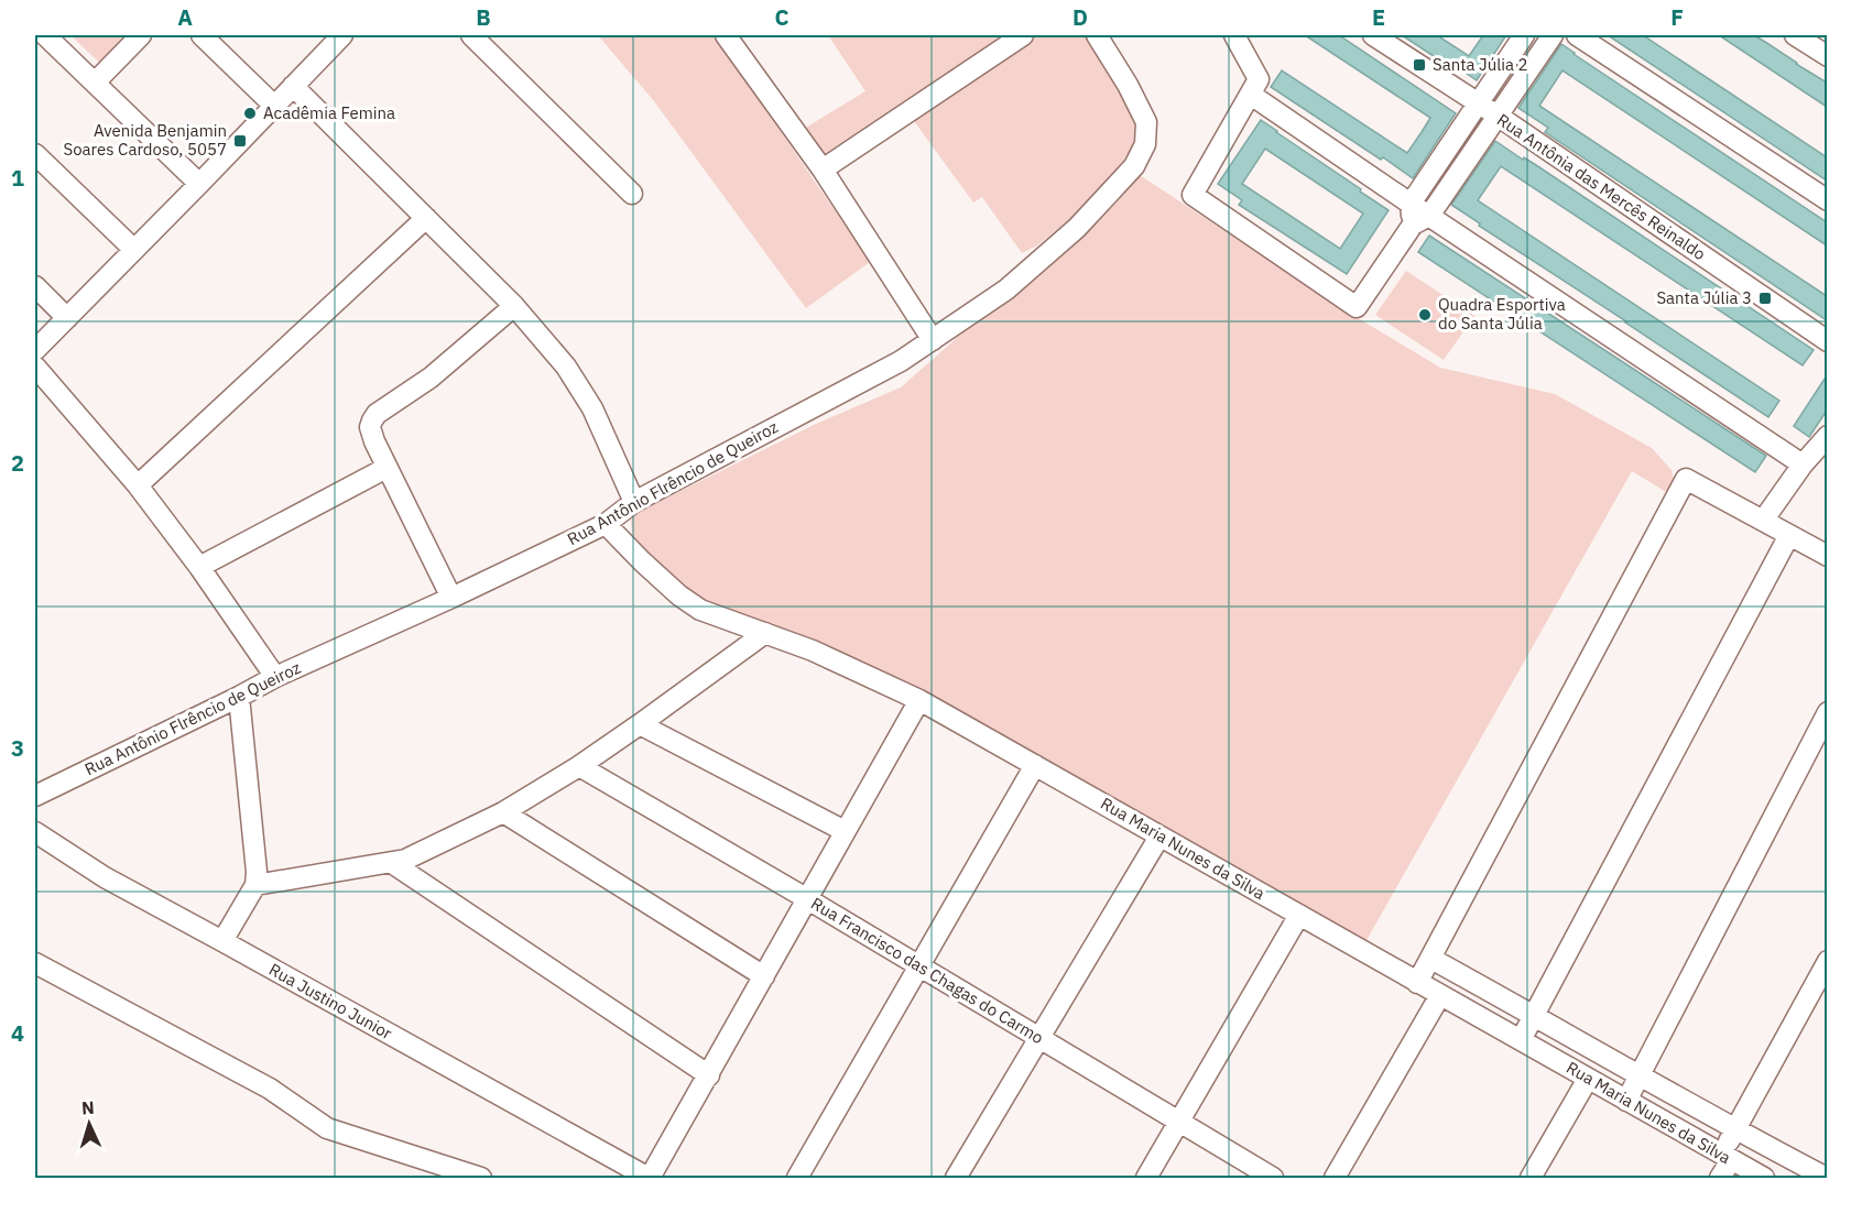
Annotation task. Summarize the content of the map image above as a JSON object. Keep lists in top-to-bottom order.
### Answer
{
  "streets": {
    "street": [
      "Rua Antônia das Mercês Reinaldo",
      "Rua Antônio Flrêncio de Queiroz",
      "Rua Maria Nunes da Silva",
      "Rua Francisco das Chagas do Carmo",
      "Rua Justino Junior"
    ]
  },
  "crossings": [
    ["Rua Antônio Flrêncio de Queiroz", "Rua Maria Nunes da Silva"]
  ],
  "places": {
    "transit": ["Santa Júlia 2", "Avenida Benjamin Soares Cardoso, 5057", "Santa Júlia 3"],
    "other": ["Acadêmia Femina", "Quadra Esportiva do Santa Júlia"]
  },
  "north": "top",
  "grid": {
    "columns": [
      "A",
      "B",
      "C",
      "D",
      "E",
      "F"
    ],
    "rows": [
      "1",
      "2",
      "3",
      "4"
    ]
  }
}
